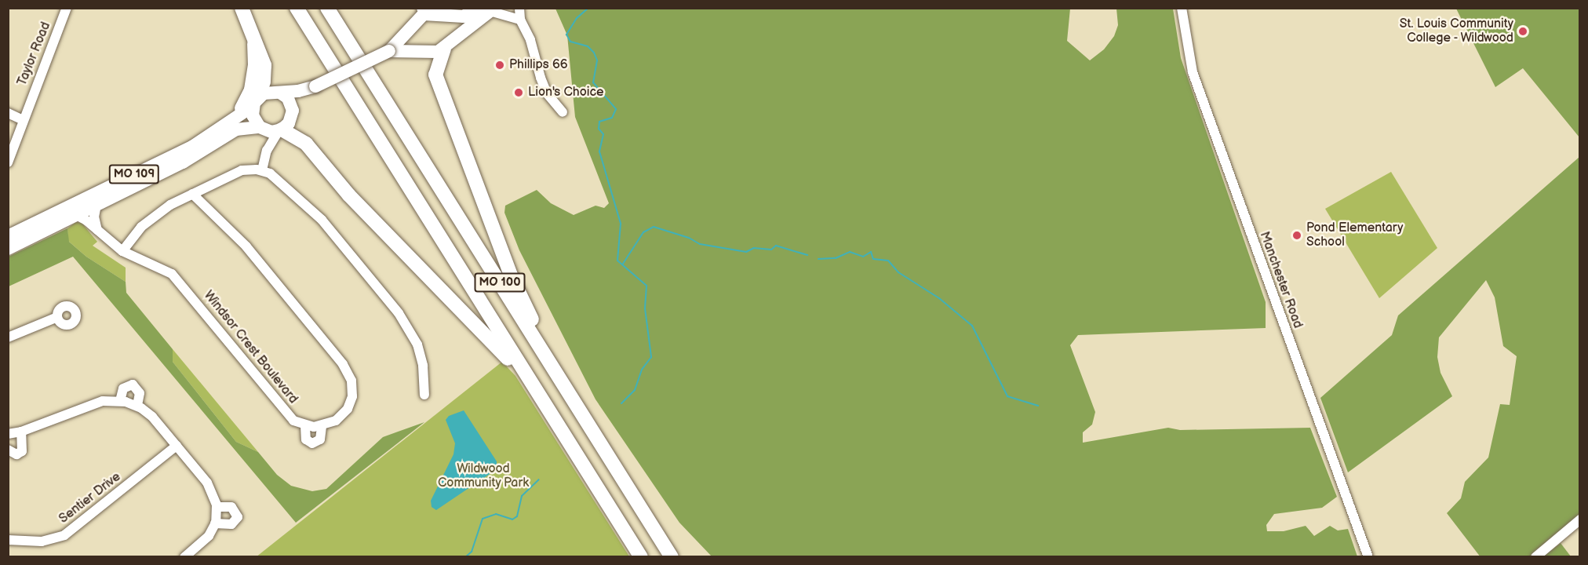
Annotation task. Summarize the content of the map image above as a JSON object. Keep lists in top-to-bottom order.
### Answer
{
  "streets": {
    "highway": ["MO 100"],
    "main road": ["MO 109"],
    "street": [
      "Taylor Road",
      "Manchester Road",
      "Windsor Crest Boulevard",
      "Sentier Drive"
    ]
  },
  "crossings": [
    ["MO 109", "Windsor Crest Boulevard"]
  ],
  "parks": ["Wildwood Community Park"],
  "places": [
    "St. Louis Community College - Wildwood",
    "Phillips 66",
    "Lion's Choice",
    "Pond Elementary School"
  ]
}
